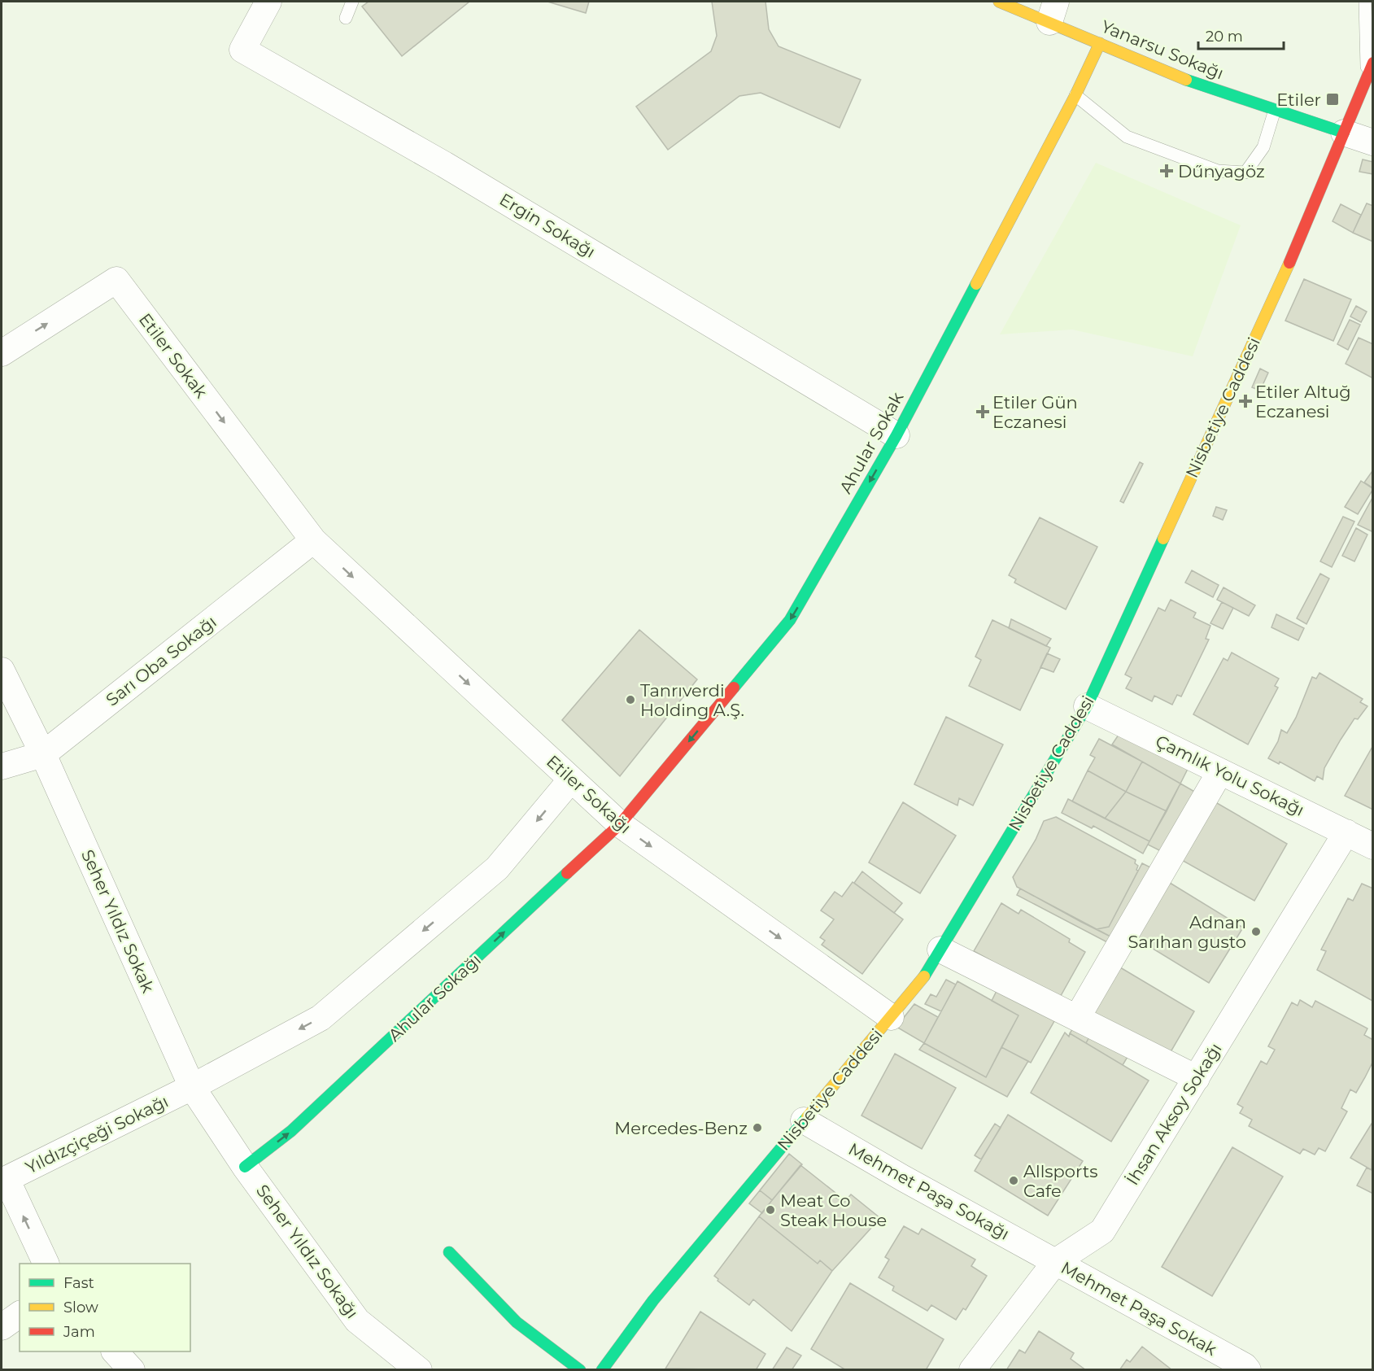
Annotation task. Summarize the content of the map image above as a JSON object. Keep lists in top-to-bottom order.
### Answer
{
  "streets": {
    "street": [
      "Yanarsu Sokağı",
      "Ergin Sokağı",
      "Etiler Sokak",
      "Nisbetiye Caddesi",
      "Ahular Sokak",
      "Sarı Oba Sokağı",
      "Çamlık Yolu Sokağı",
      "Etiler Sokağı",
      "Seher Yıldız Sokak",
      "Ahular Sokağı",
      "İhsan Aksoy Sokağı",
      "Yıldızçiçeği Sokağı",
      "Mehmet Paşa Sokağı",
      "Seher Yıldız Sokağı",
      "Mehmet Paşa Sokak"
    ]
  },
  "crossings": [
    ["Yanarsu Sokağı", "Nisbetiye Caddesi"],
    ["Yanarsu Sokağı", "Ahular Sokak"],
    ["Ergin Sokağı", "Ahular Sokak"],
    ["Etiler Sokak", "Sarı Oba Sokağı"],
    ["Etiler Sokak", "Etiler Sokağı"],
    ["Nisbetiye Caddesi", "Çamlık Yolu Sokağı"],
    ["Nisbetiye Caddesi", "Etiler Sokağı"],
    ["Nisbetiye Caddesi", "Mehmet Paşa Sokağı"],
    ["Ahular Sokak", "Etiler Sokağı"],
    ["Ahular Sokak", "Ahular Sokağı"],
    ["Sarı Oba Sokağı", "Etiler Sokağı"],
    ["Sarı Oba Sokağı", "Seher Yıldız Sokak"],
    ["Çamlık Yolu Sokağı", "İhsan Aksoy Sokağı"],
    ["Etiler Sokağı", "Ahular Sokağı"],
    ["Seher Yıldız Sokak", "Ahular Sokağı"],
    ["Seher Yıldız Sokak", "Yıldızçiçeği Sokağı"],
    ["Seher Yıldız Sokak", "Seher Yıldız Sokağı"],
    ["Ahular Sokağı", "Seher Yıldız Sokağı"],
    ["İhsan Aksoy Sokağı", "Mehmet Paşa Sokağı"],
    ["İhsan Aksoy Sokağı", "Mehmet Paşa Sokak"],
    ["Mehmet Paşa Sokağı", "Mehmet Paşa Sokak"]
  ],
  "one_way": ["Ahular Sokak", "Etiler Sokağı"],
  "places": {
    "transit": ["Etiler"],
    "health": ["Dűnyagöz", "Etiler Altuğ Eczanesi", "Etiler Gün Eczanesi"],
    "other": [
      "Tanrıverdi Holding A.Ş.",
      "Adnan Sarıhan gusto",
      "Mercedes-Benz",
      "Allsports Cafe",
      "Meat Co Steak House"
    ]
  },
  "legend": ["Fast", "Slow", "Jam"],
  "scale_bar": "20 m"
}
